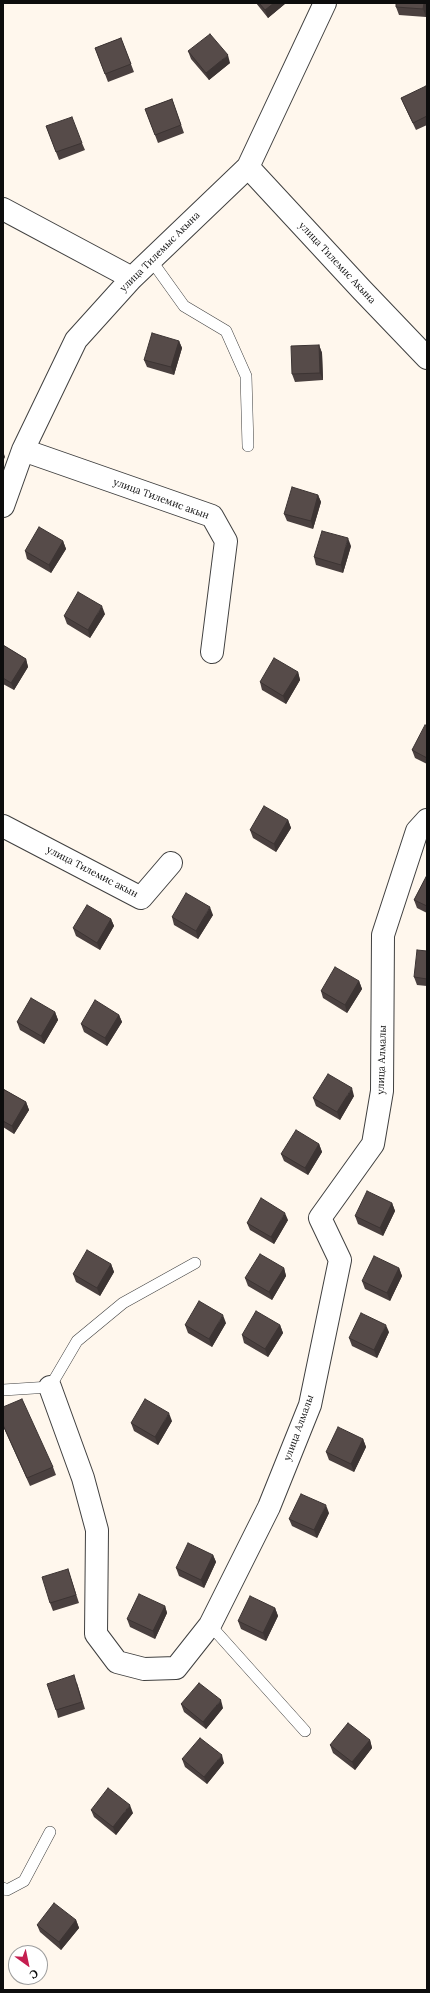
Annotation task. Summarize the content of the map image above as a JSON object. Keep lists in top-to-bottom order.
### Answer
{
  "streets": {
    "street": [
      "улица Тилемыс Акына",
      "улица Тилемис Акына",
      "улица Тилемис акын",
      "улица Алмалы"
    ]
  },
  "crossings": [
    ["улица Тилемыс Акына", "улица Тилемис Акына"],
    ["улица Тилемыс Акына", "улица Тилемис акын"]
  ],
  "north": "bottom right"
}
